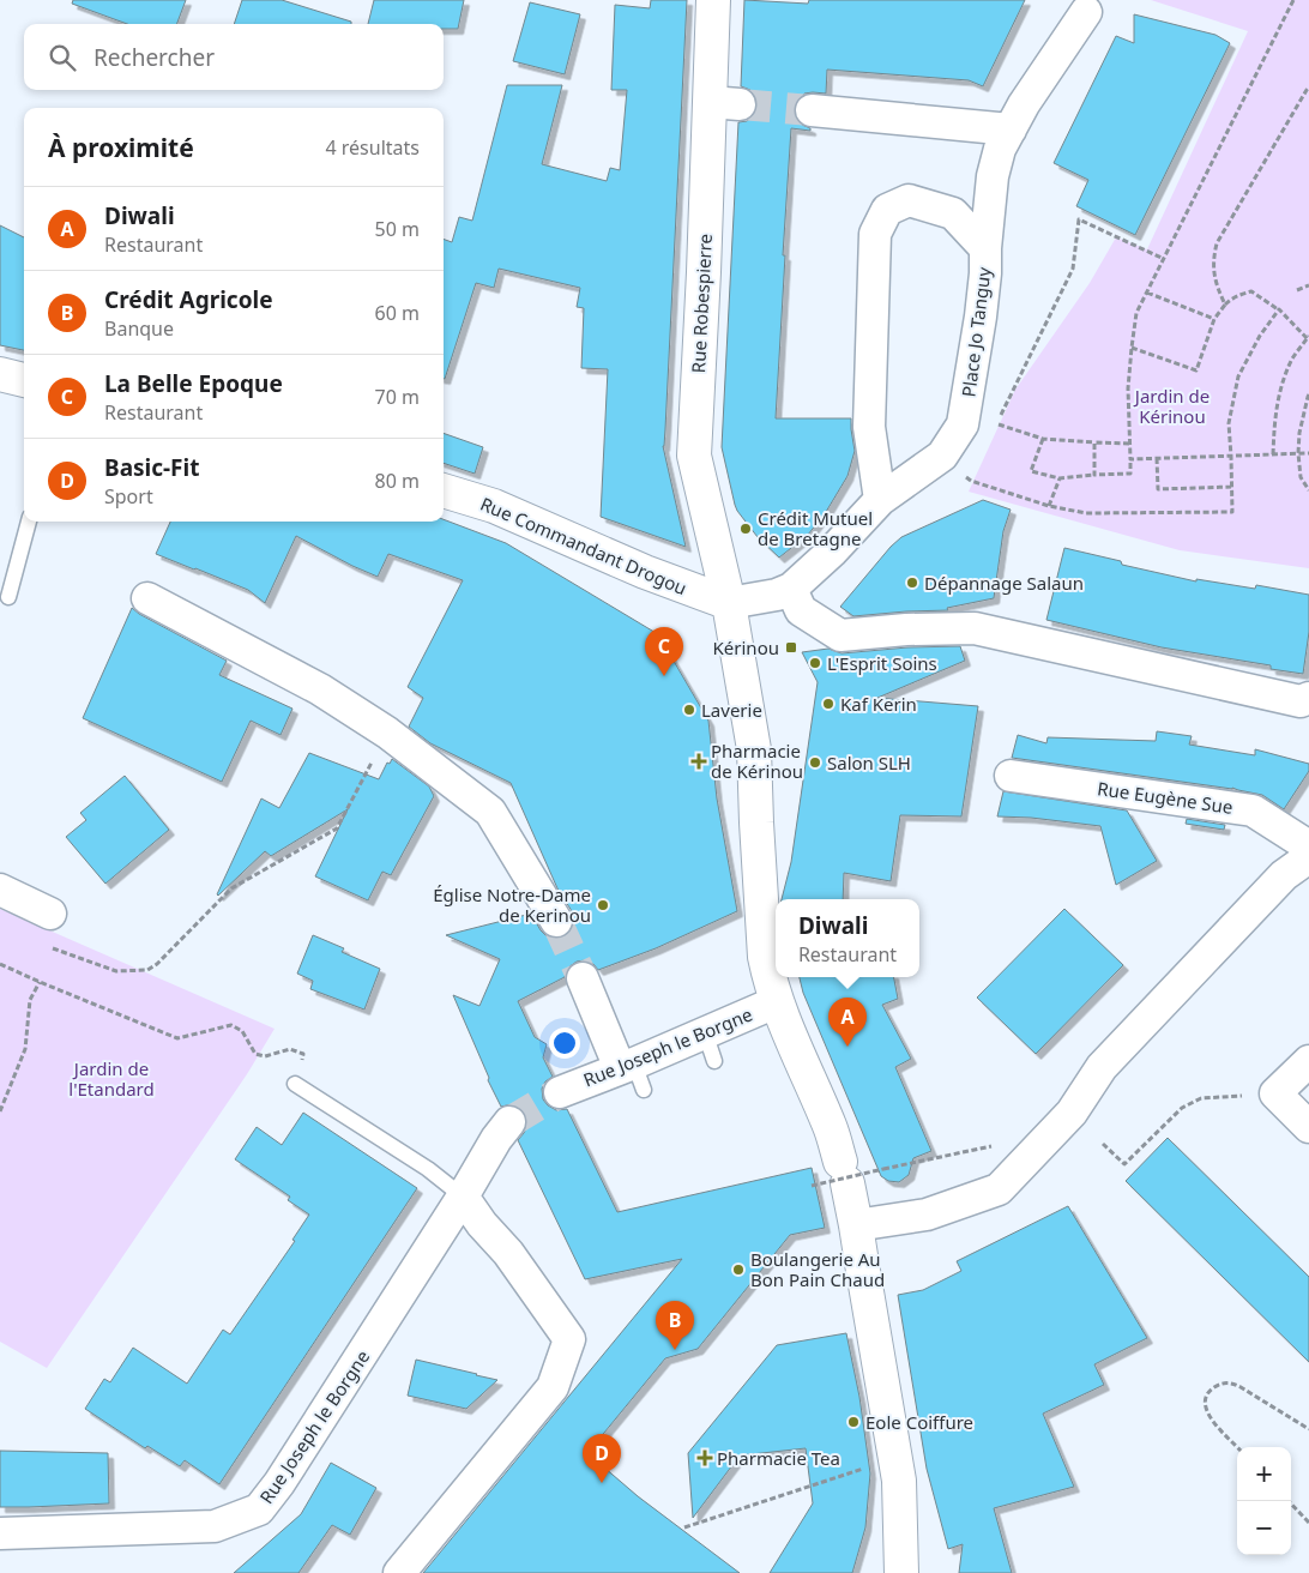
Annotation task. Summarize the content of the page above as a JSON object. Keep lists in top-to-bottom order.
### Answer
{
  "streets": {
    "street": [
      "Rue Robespierre",
      "Place Jo Tanguy",
      "Rue Commandant Drogou",
      "Rue Eugène Sue",
      "Rue Joseph le Borgne"
    ]
  },
  "crossings": [
    ["Rue Robespierre", "Place Jo Tanguy"],
    ["Rue Robespierre", "Rue Commandant Drogou"],
    ["Rue Robespierre", "Rue Joseph le Borgne"],
    ["Place Jo Tanguy", "Rue Commandant Drogou"]
  ],
  "parks": ["Jardin de Kérinou", "Jardin de l'Etandard"],
  "places": {
    "other": [
      "Crédit Mutuel de Bretagne",
      "Dépannage Salaun",
      "L'Esprit Soins",
      "Kaf Kerin",
      "Laverie",
      "Salon SLH",
      "Église Notre-Dame de Kerinou",
      "Boulangerie Au Bon Pain Chaud",
      "Eole Coiffure"
    ],
    "transit": ["Kérinou"],
    "health": ["Pharmacie de Kérinou", "Pharmacie Tea"]
  },
  "page": {
    "search": "Rechercher",
    "heading": ["À proximité", "4 résultats"],
    "list": [
      {
        "mark": "A",
        "name": "Diwali",
        "note": "Restaurant",
        "value": "50 m"
      },
      {
        "mark": "B",
        "name": "Crédit Agricole",
        "note": "Banque",
        "value": "60 m"
      },
      {
        "mark": "C",
        "name": "La Belle Epoque",
        "note": "Restaurant",
        "value": "70 m"
      },
      {
        "mark": "D",
        "name": "Basic-Fit",
        "note": "Sport",
        "value": "80 m"
      }
    ],
    "pins": [
      "C",
      "A",
      "B",
      "D"
    ],
    "popup": ["Diwali", "Restaurant"],
    "map_buttons": ["+", "−"]
  }
}
